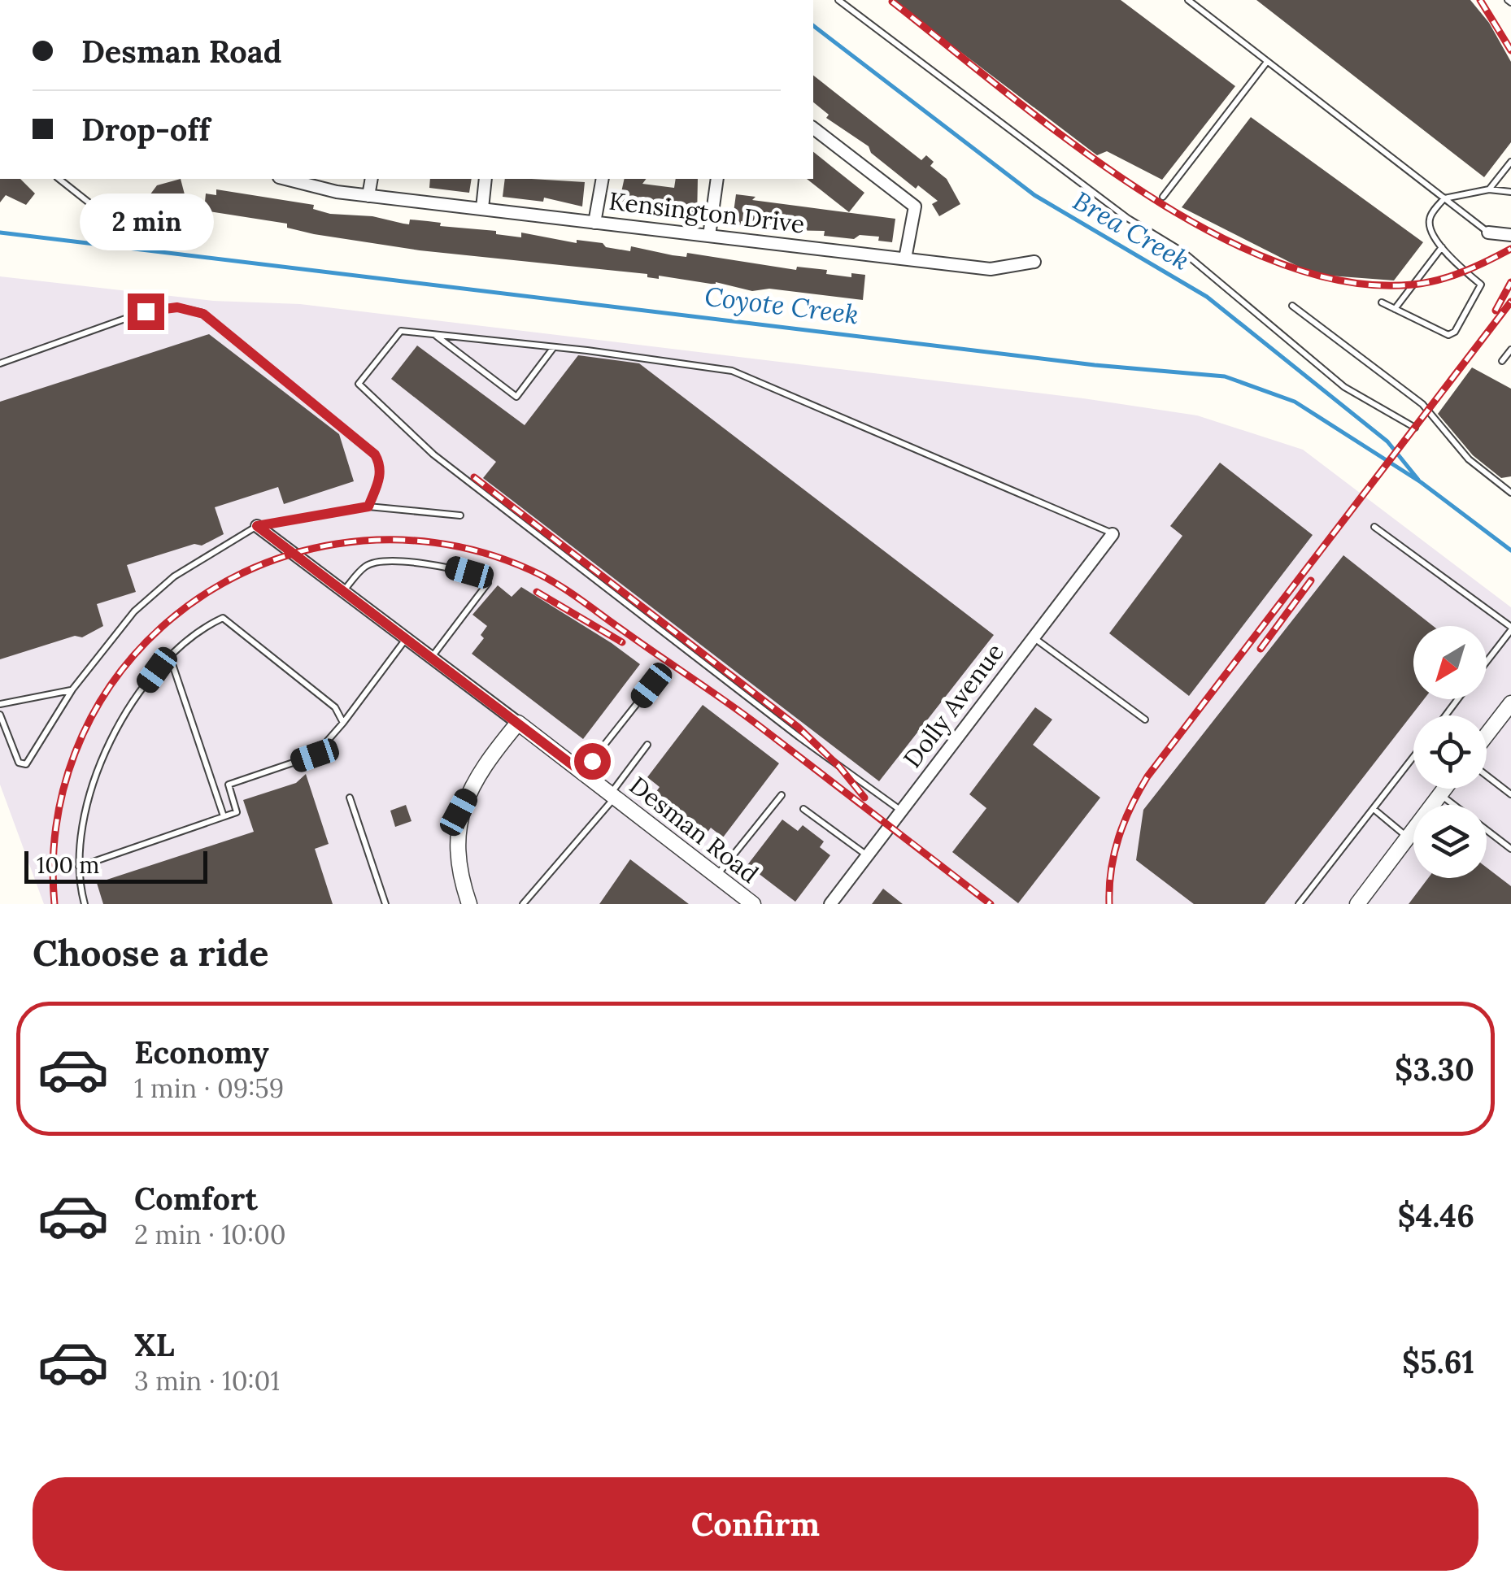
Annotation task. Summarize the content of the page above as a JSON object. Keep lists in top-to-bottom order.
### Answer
{
  "streets": {
    "street": ["Kensington Drive", "Dolly Avenue", "Desman Road"]
  },
  "water": ["Brea Creek", "Coyote Creek"],
  "scale_bar": "100 m",
  "north": "bottom left",
  "page": {
    "banner": ["Desman Road", "Drop-off"],
    "bubble": "2 min",
    "scale": "100 m",
    "heading": "Choose a ride",
    "list": [
      {
        "name": "Economy",
        "note": "1 min · 09:59",
        "value": "$3.30"
      },
      {
        "name": "Comfort",
        "note": "2 min · 10:00",
        "value": "$4.46"
      },
      {
        "name": "XL",
        "note": "3 min · 10:01",
        "value": "$5.61"
      }
    ],
    "buttons": "Confirm"
  }
}
